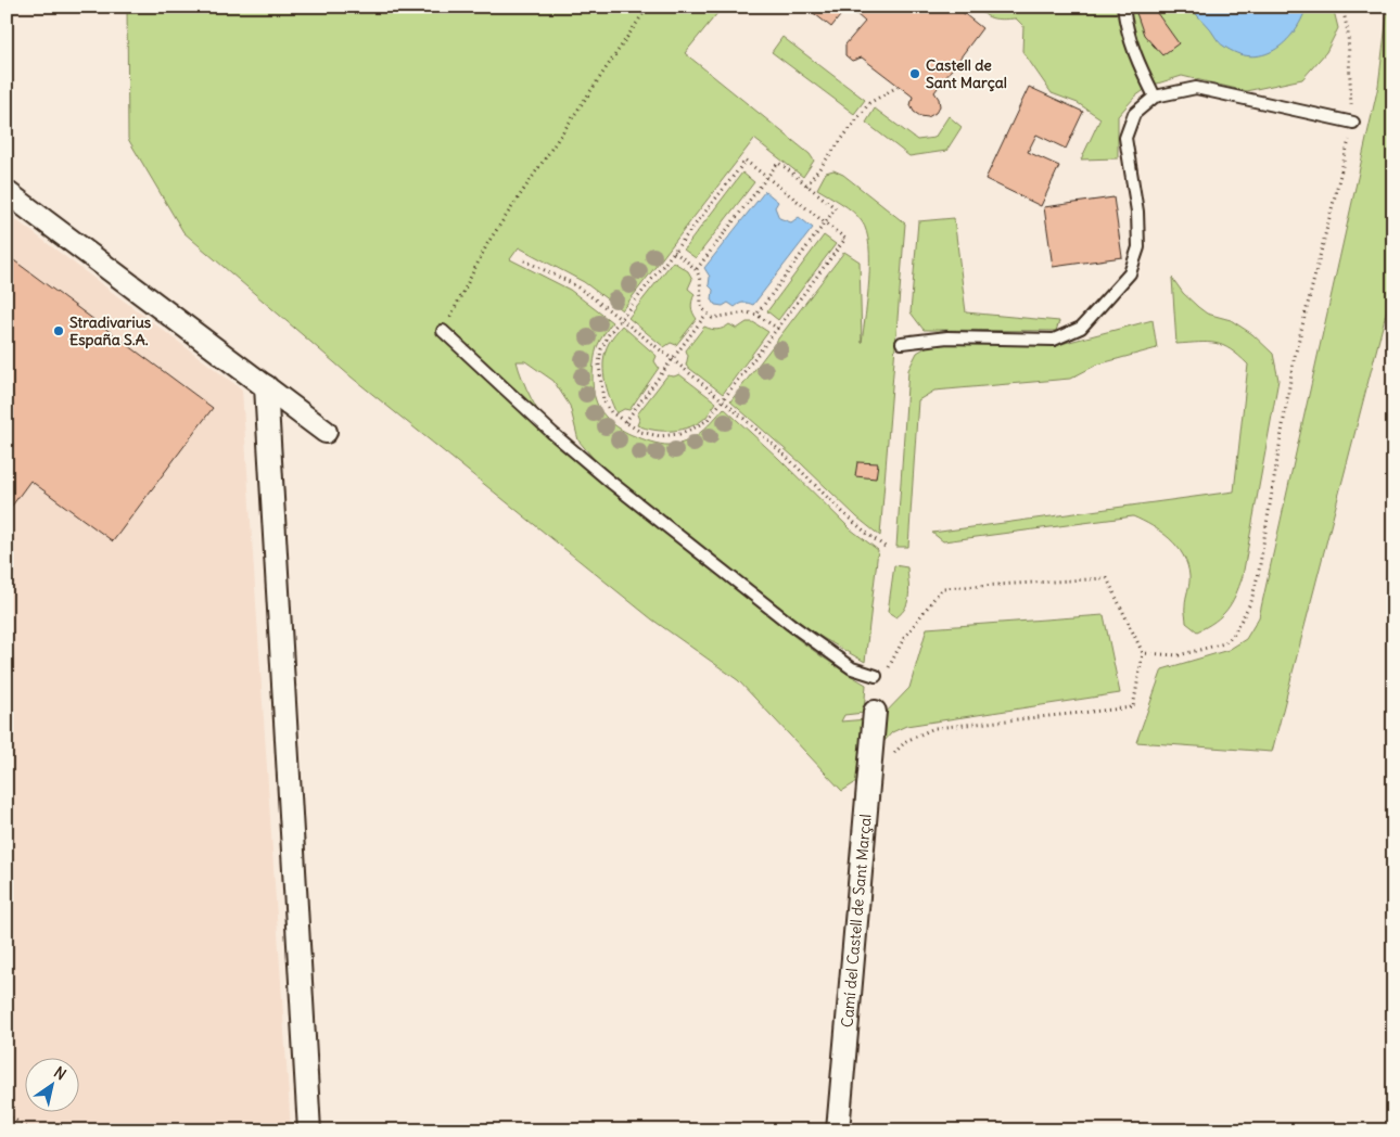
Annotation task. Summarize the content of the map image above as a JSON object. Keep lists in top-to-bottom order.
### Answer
{
  "streets": {
    "street": ["Camí del Castell de Sant Marçal"]
  },
  "places": ["Castell de Sant Marçal", "Stradivarius España S.A."],
  "north": "top right"
}
